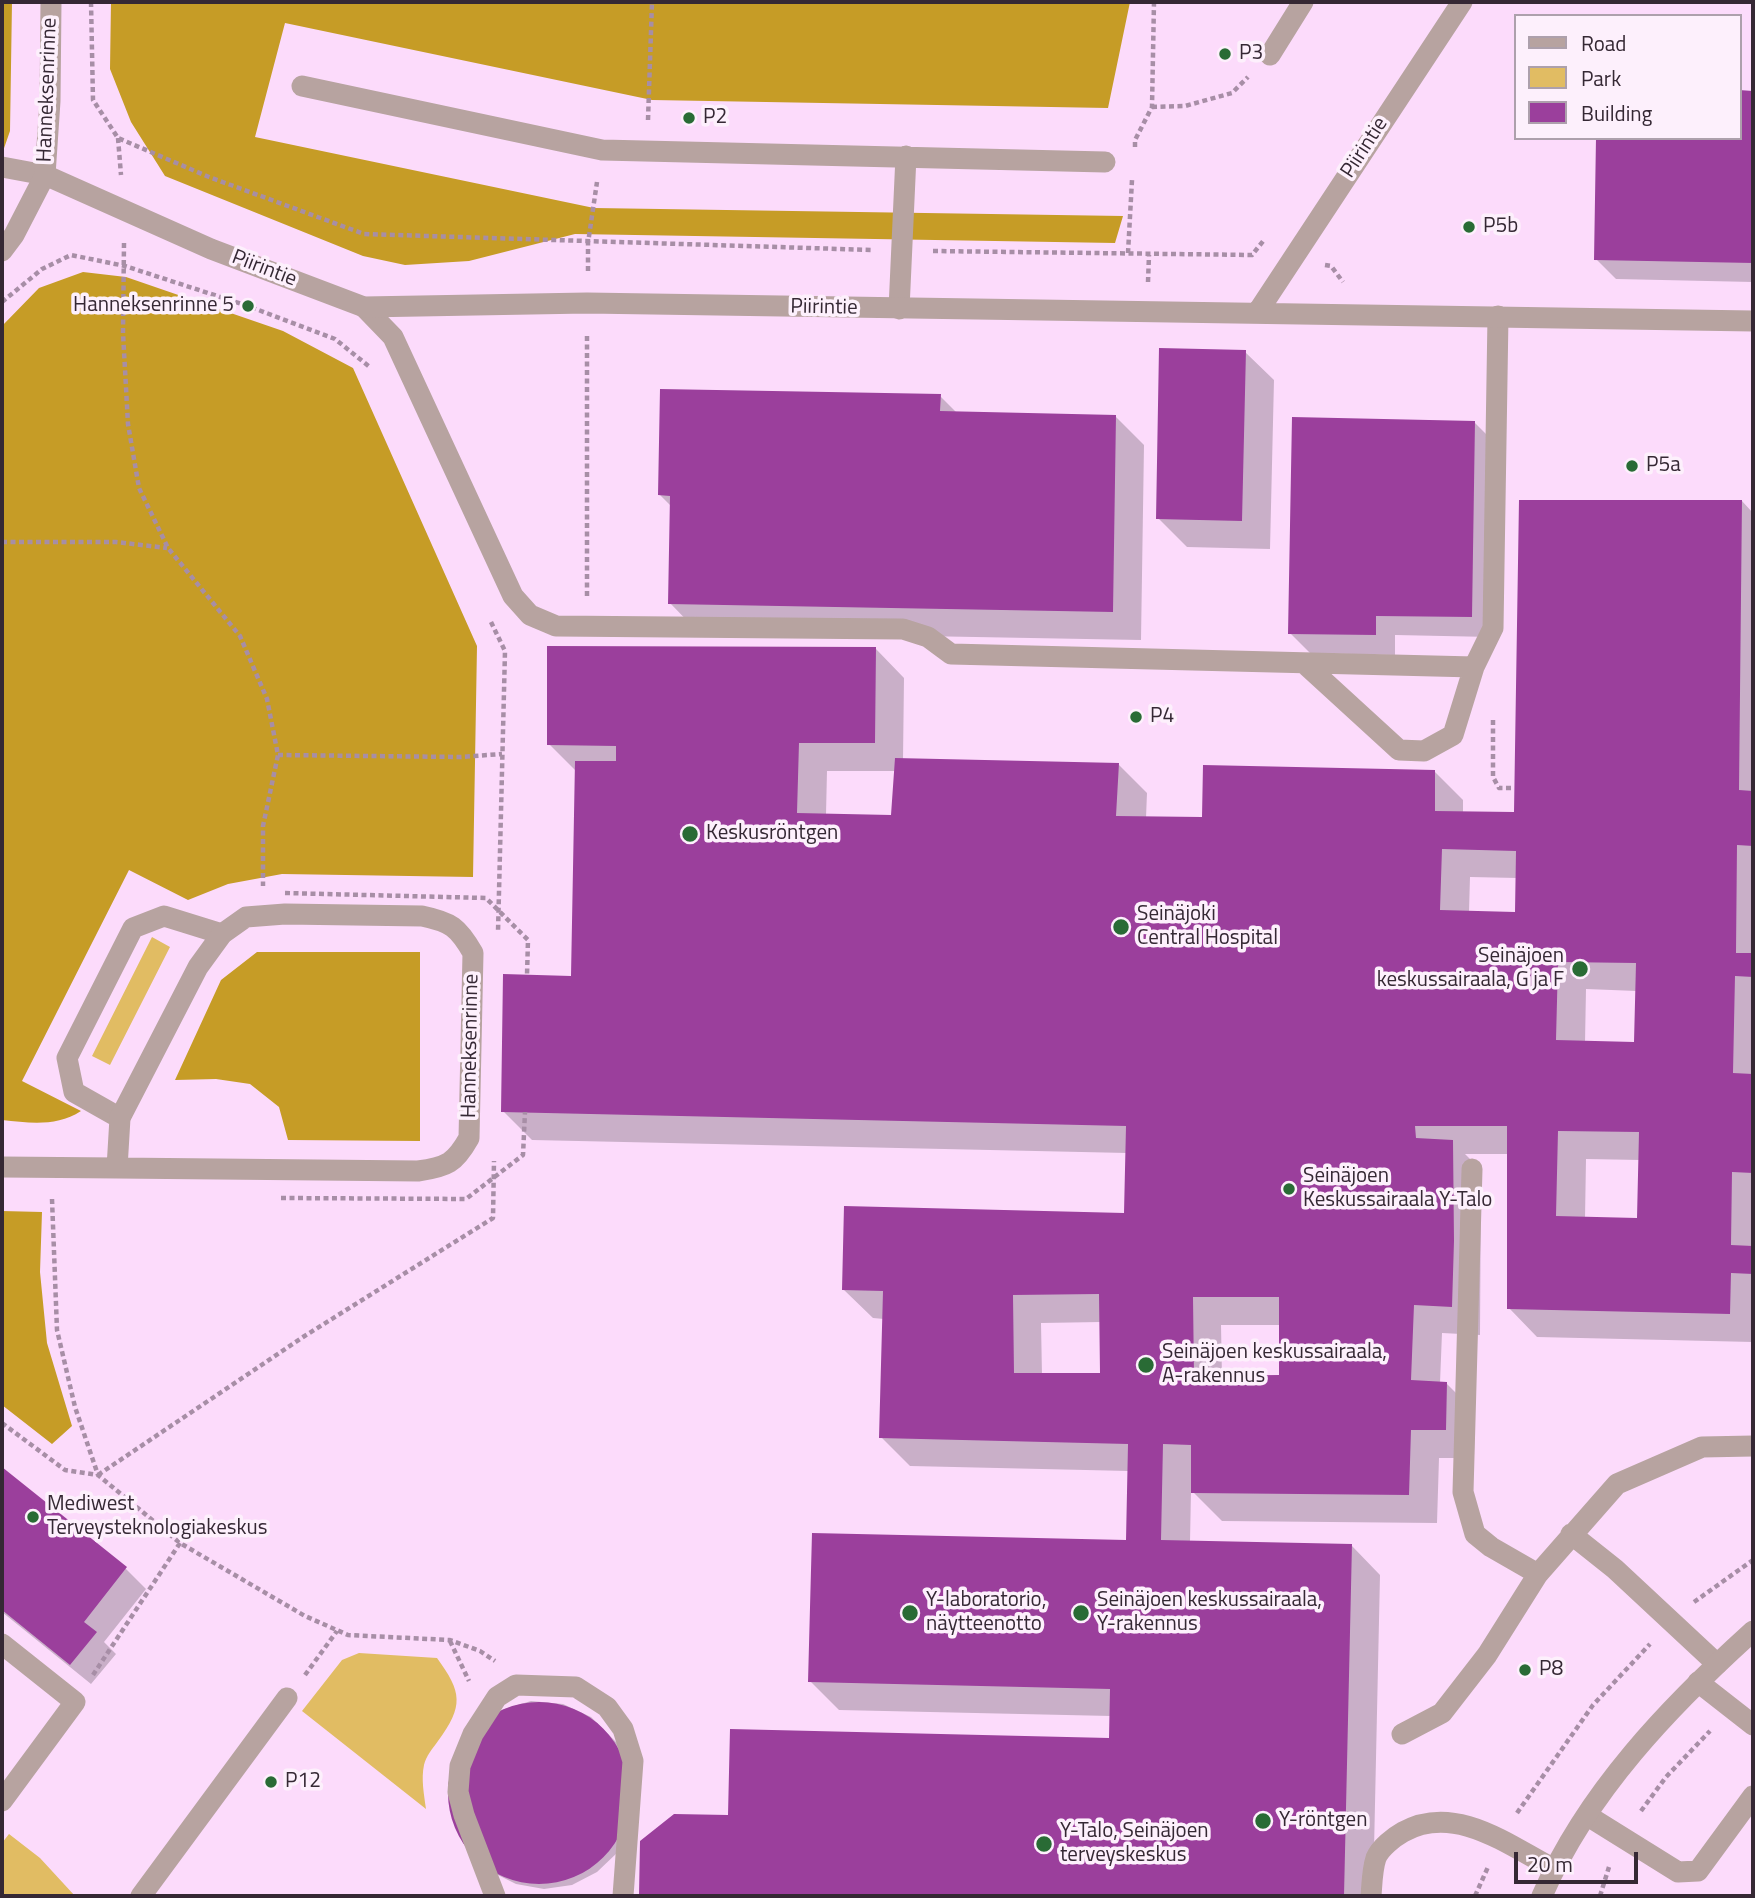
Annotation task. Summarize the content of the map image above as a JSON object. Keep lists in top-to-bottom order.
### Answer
{
  "streets": {
    "street": ["Hanneksenrinne", "Piirintie"]
  },
  "crossings": [
    ["Hanneksenrinne", "Piirintie"]
  ],
  "places": [
    "P3",
    "P2",
    "P5b",
    "Hanneksenrinne 5",
    "P5a",
    "P4",
    "Keskusröntgen",
    "Seinäjoki Central Hospital",
    "Seinäjoen keskussairaala, G ja F",
    "Seinäjoen Keskussairaala Y-Talo",
    "Seinäjoen keskussairaala, A-rakennus",
    "Mediwest Terveysteknologiakeskus",
    "Y-laboratorio, näytteenotto",
    "Seinäjoen keskussairaala, Y-rakennus",
    "P8",
    "P12",
    "Y-röntgen",
    "Y-Talo, Seinäjoen terveyskeskus"
  ],
  "legend": ["Road", "Park", "Building"],
  "scale_bar": "20 m"
}
